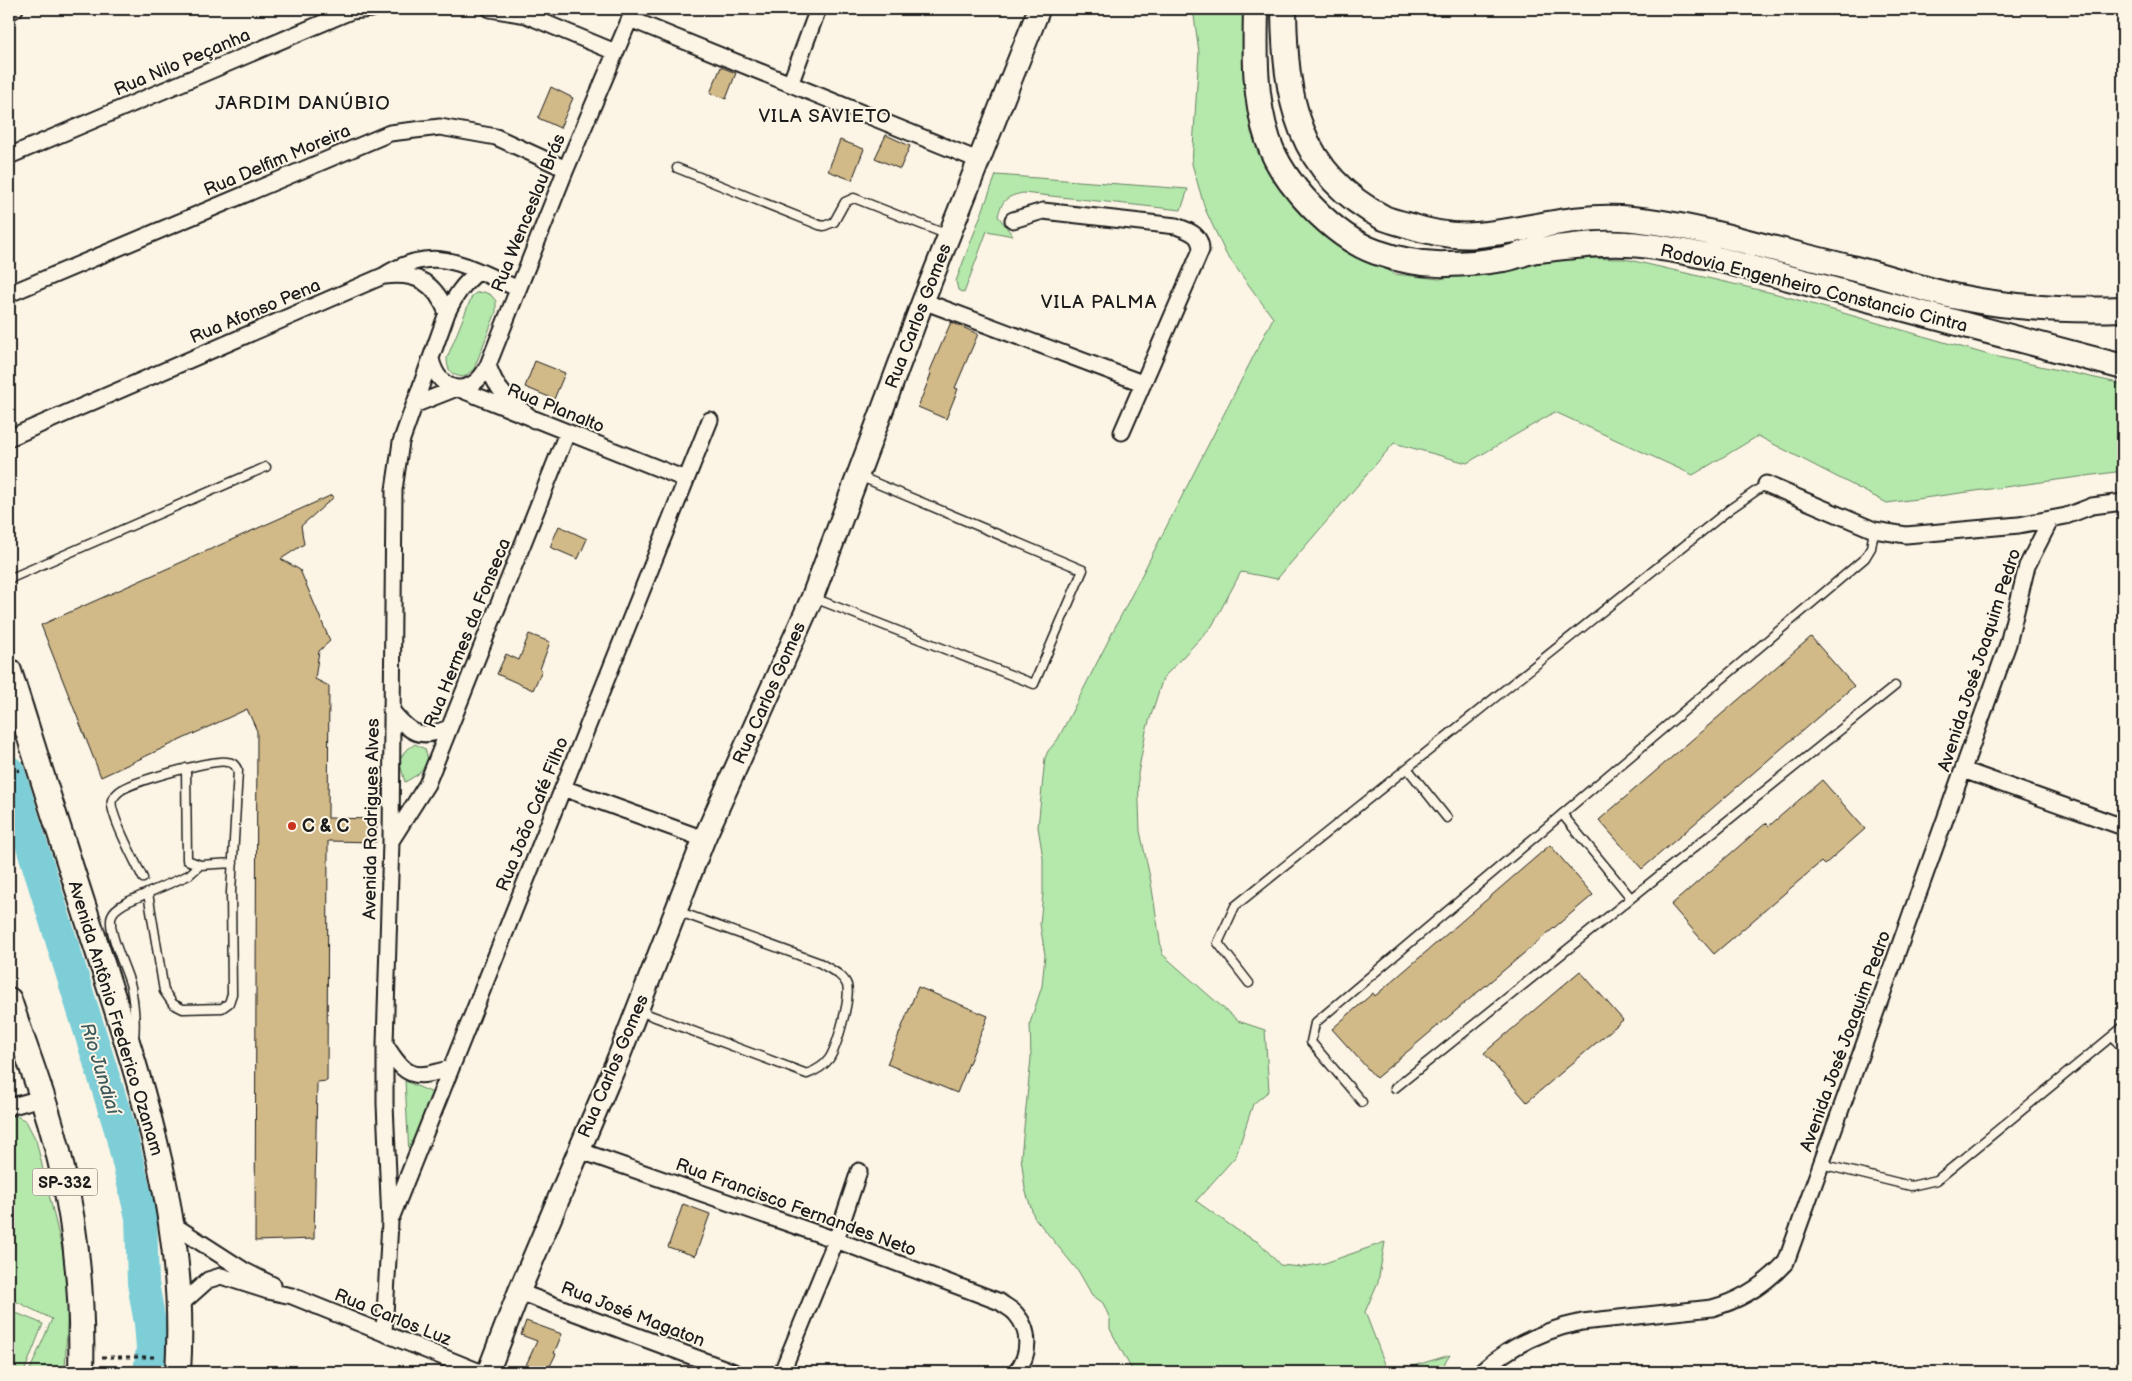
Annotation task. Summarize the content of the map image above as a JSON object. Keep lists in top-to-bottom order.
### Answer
{
  "streets": {
    "main road": [
      "Rodovia Engenheiro Constancio Cintra",
      "Rua Carlos Gomes",
      "Avenida Antônio Frederico Ozanam",
      "SP-332"
    ],
    "street": [
      "Rua Nilo Peçanha",
      "Rua Delfim Moreira",
      "Rua Wenceslau Brás",
      "Rua Afonso Pena",
      "Rua Planalto",
      "Rua Hermes da Fonseca",
      "Avenida José Joaquim Pedro",
      "Rua João Café Filho",
      "Avenida Rodrigues Alves",
      "Rua Francisco Fernandes Neto",
      "Rua José Magaton",
      "Rua Carlos Luz"
    ]
  },
  "crossings": [
    ["Rua Delfim Moreira", "Rua Wenceslau Brás"],
    ["Rua Wenceslau Brás", "Rua Afonso Pena"],
    ["Rua Wenceslau Brás", "Rua Planalto"],
    ["Rua Afonso Pena", "Avenida Rodrigues Alves"],
    ["Rua Carlos Gomes", "Rua Francisco Fernandes Neto"],
    ["Rua Carlos Gomes", "Rua José Magaton"],
    ["Rua Planalto", "Rua Hermes da Fonseca"],
    ["Rua Planalto", "Rua João Café Filho"],
    ["Rua Planalto", "Avenida Rodrigues Alves"],
    ["Rua Hermes da Fonseca", "Avenida Rodrigues Alves"],
    ["Rua João Café Filho", "Avenida Rodrigues Alves"],
    ["Avenida Rodrigues Alves", "Rua Carlos Luz"],
    ["Avenida Antônio Frederico Ozanam", "Rua Carlos Luz"]
  ],
  "districts": ["JARDIM DANÚBIO", "VILA SAVIETO", "VILA PALMA"],
  "water": ["Rio Jundiaí"],
  "places": ["C & C"]
}
